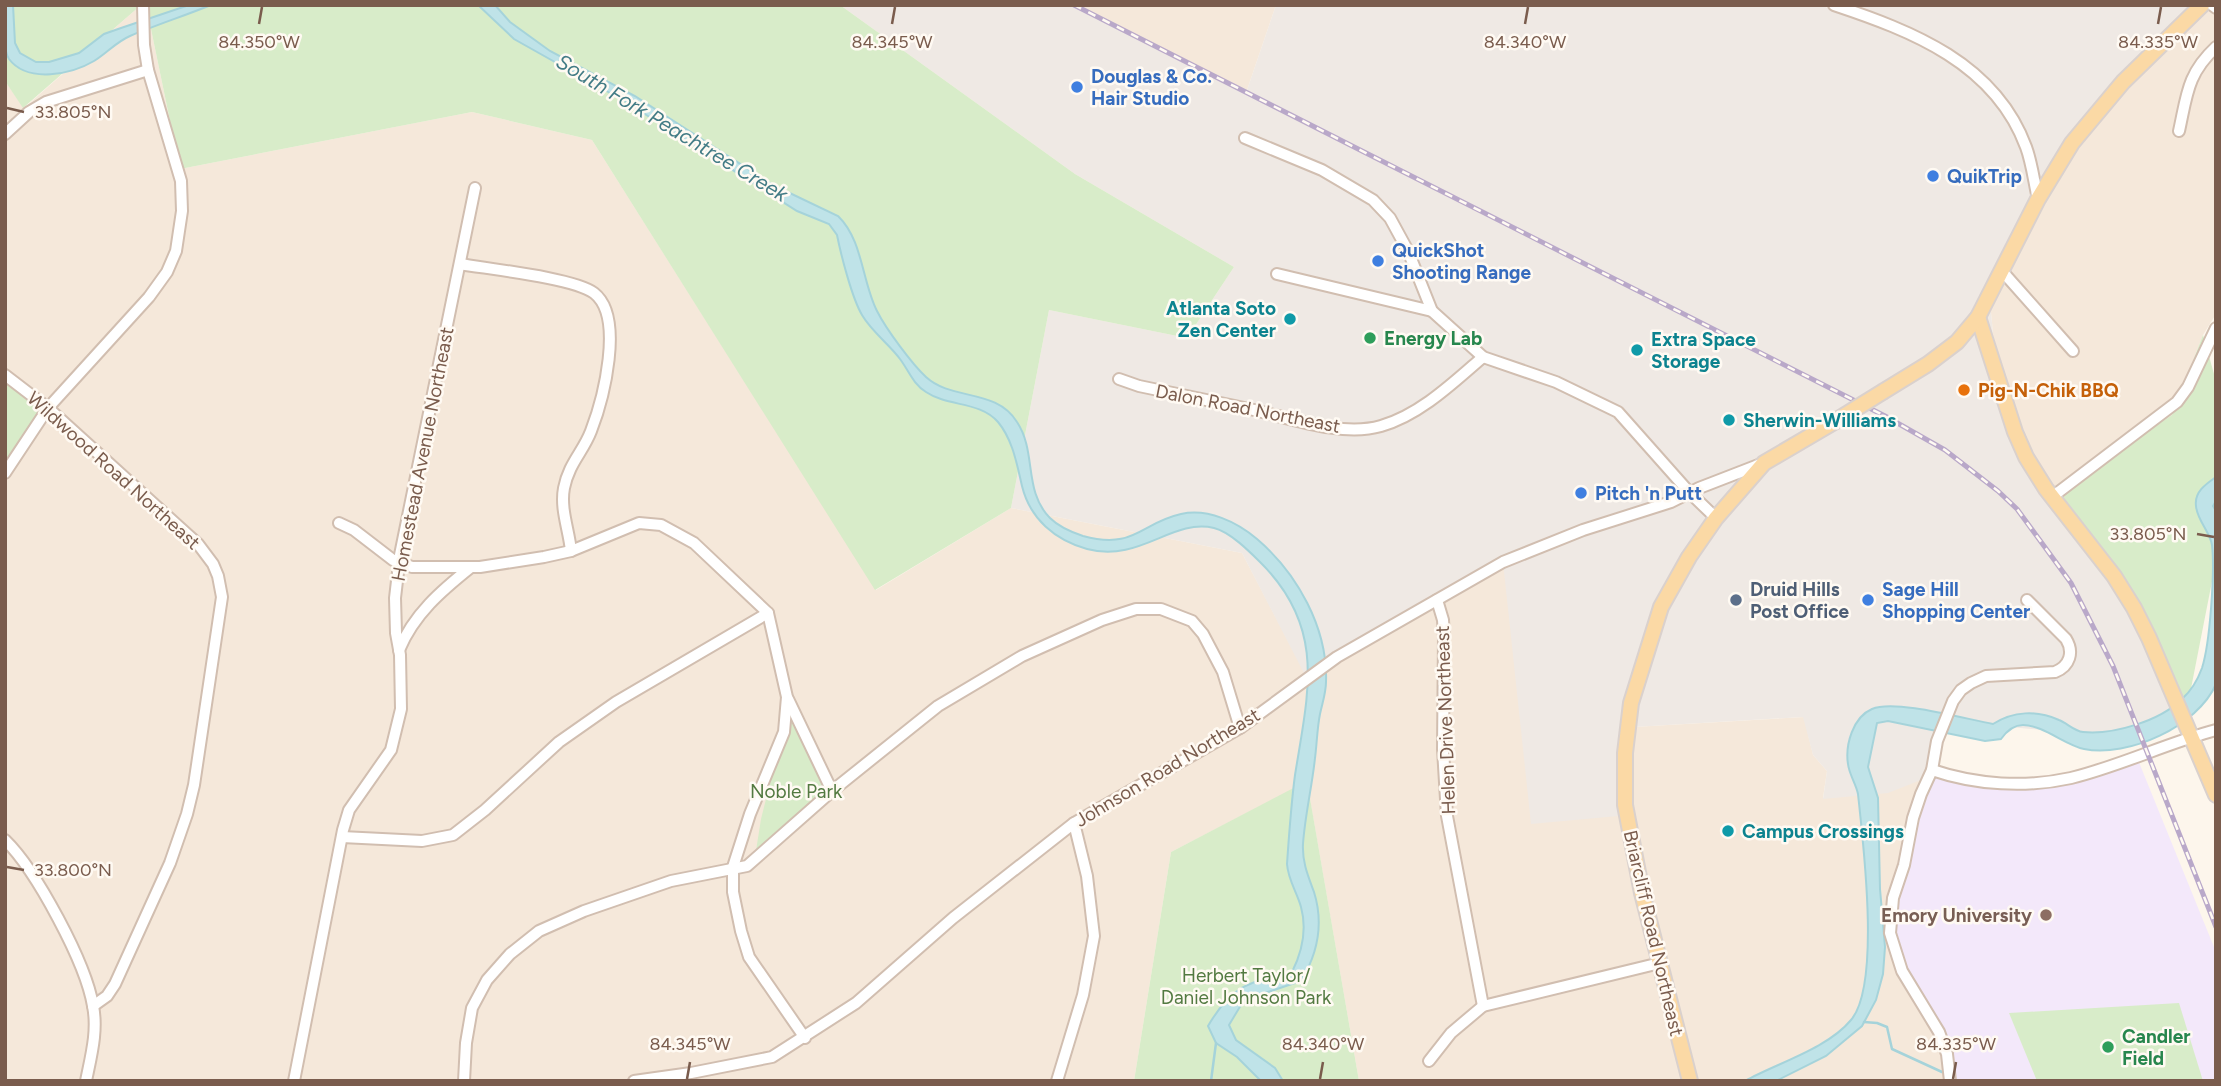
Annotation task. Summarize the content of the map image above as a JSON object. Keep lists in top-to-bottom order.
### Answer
{
  "streets": {
    "main road": ["Briarcliff Road Northeast"],
    "street": [
      "Dalon Road Northeast",
      "Homestead Avenue Northeast",
      "Wildwood Road Northeast",
      "Helen Drive Northeast",
      "Johnson Road Northeast"
    ]
  },
  "crossings": [
    ["Helen Drive Northeast", "Johnson Road Northeast"],
    ["Johnson Road Northeast", "Briarcliff Road Northeast"]
  ],
  "water": ["South Fork Peachtree Creek"],
  "parks": ["Noble Park", "Herbert Taylor/ Daniel Johnson Park"],
  "places": [
    "Douglas & Co. Hair Studio",
    "QuikTrip",
    "QuickShot Shooting Range",
    "Atlanta Soto Zen Center",
    "Energy Lab",
    "Extra Space Storage",
    "Pig-N-Chik BBQ",
    "Sherwin-Williams",
    "Pitch 'n Putt",
    "Druid Hills Post Office",
    "Sage Hill Shopping Center",
    "Campus Crossings",
    "Emory University",
    "Candler Field"
  ],
  "coordinates": [
    "84.350°W",
    "84.345°W",
    "84.340°W",
    "84.335°W",
    "33.805°N",
    "33.800°N"
  ]
}
